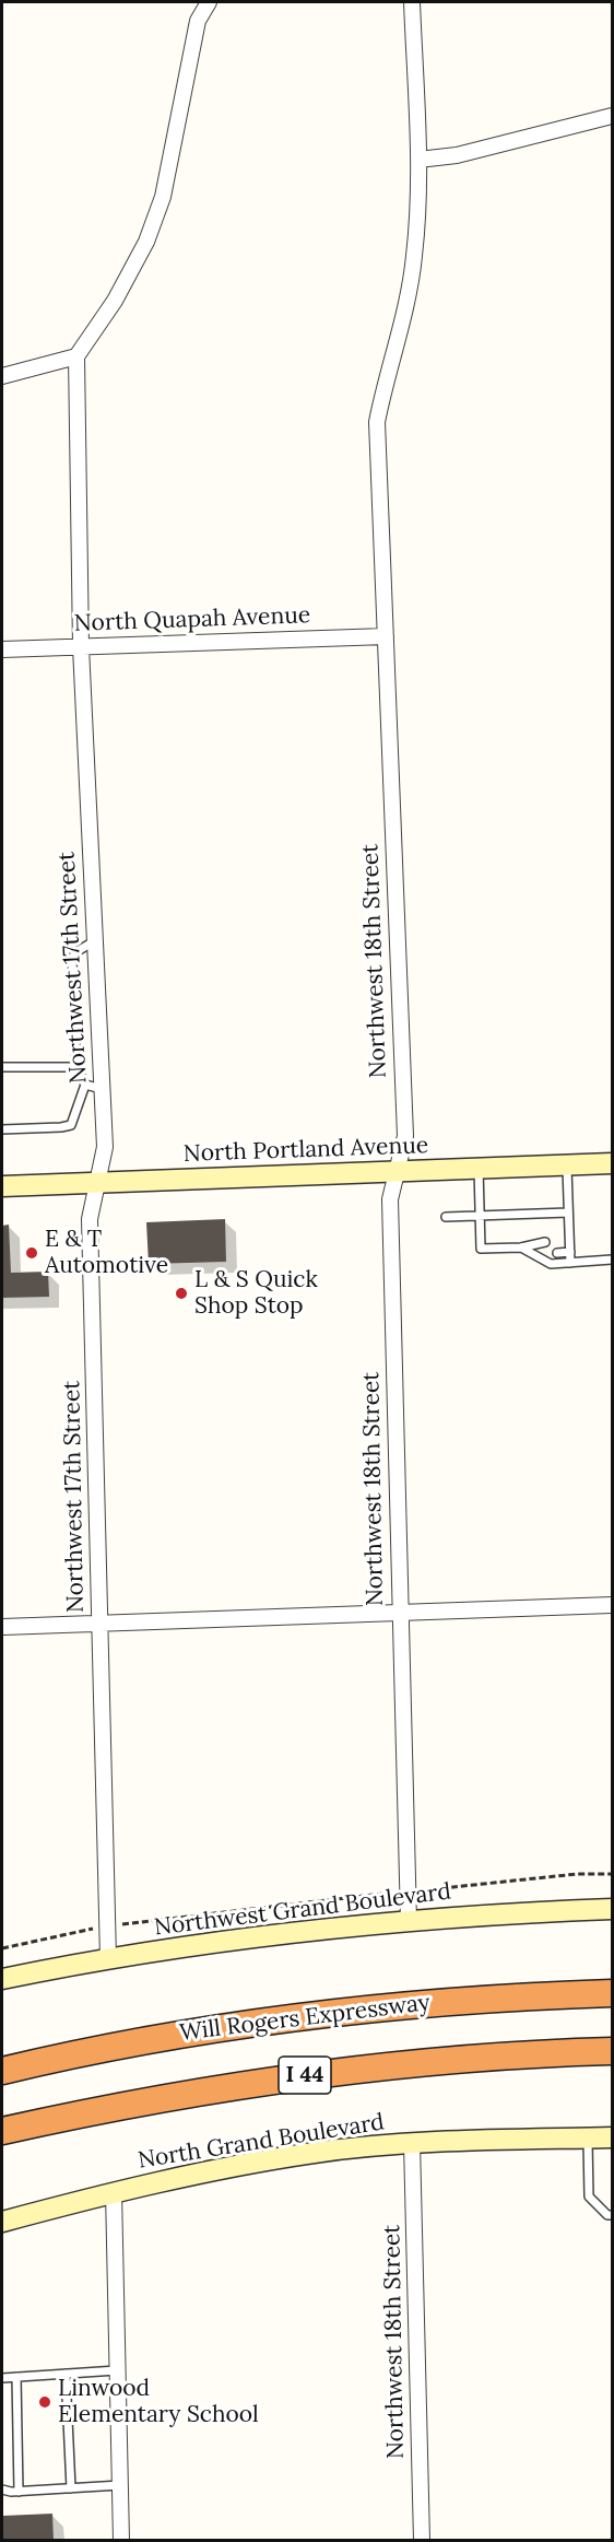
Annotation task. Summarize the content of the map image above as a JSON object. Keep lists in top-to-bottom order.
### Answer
{
  "streets": {
    "highway": ["Will Rogers Expressway", "I 44"],
    "main road": ["North Portland Avenue", "Northwest Grand Boulevard", "North Grand Boulevard"],
    "street": ["North Quapah Avenue", "Northwest 18th Street", "Northwest 17th Street"]
  },
  "crossings": [
    ["North Quapah Avenue", "Northwest 18th Street"],
    ["North Quapah Avenue", "Northwest 17th Street"],
    ["Northwest 18th Street", "North Portland Avenue"],
    ["Northwest 18th Street", "Northwest Grand Boulevard"],
    ["Northwest 18th Street", "North Grand Boulevard"],
    ["Northwest 17th Street", "North Portland Avenue"],
    ["Northwest 17th Street", "Northwest Grand Boulevard"]
  ],
  "places": ["E & T Automotive", "L & S Quick Shop Stop", "Linwood Elementary School"]
}
